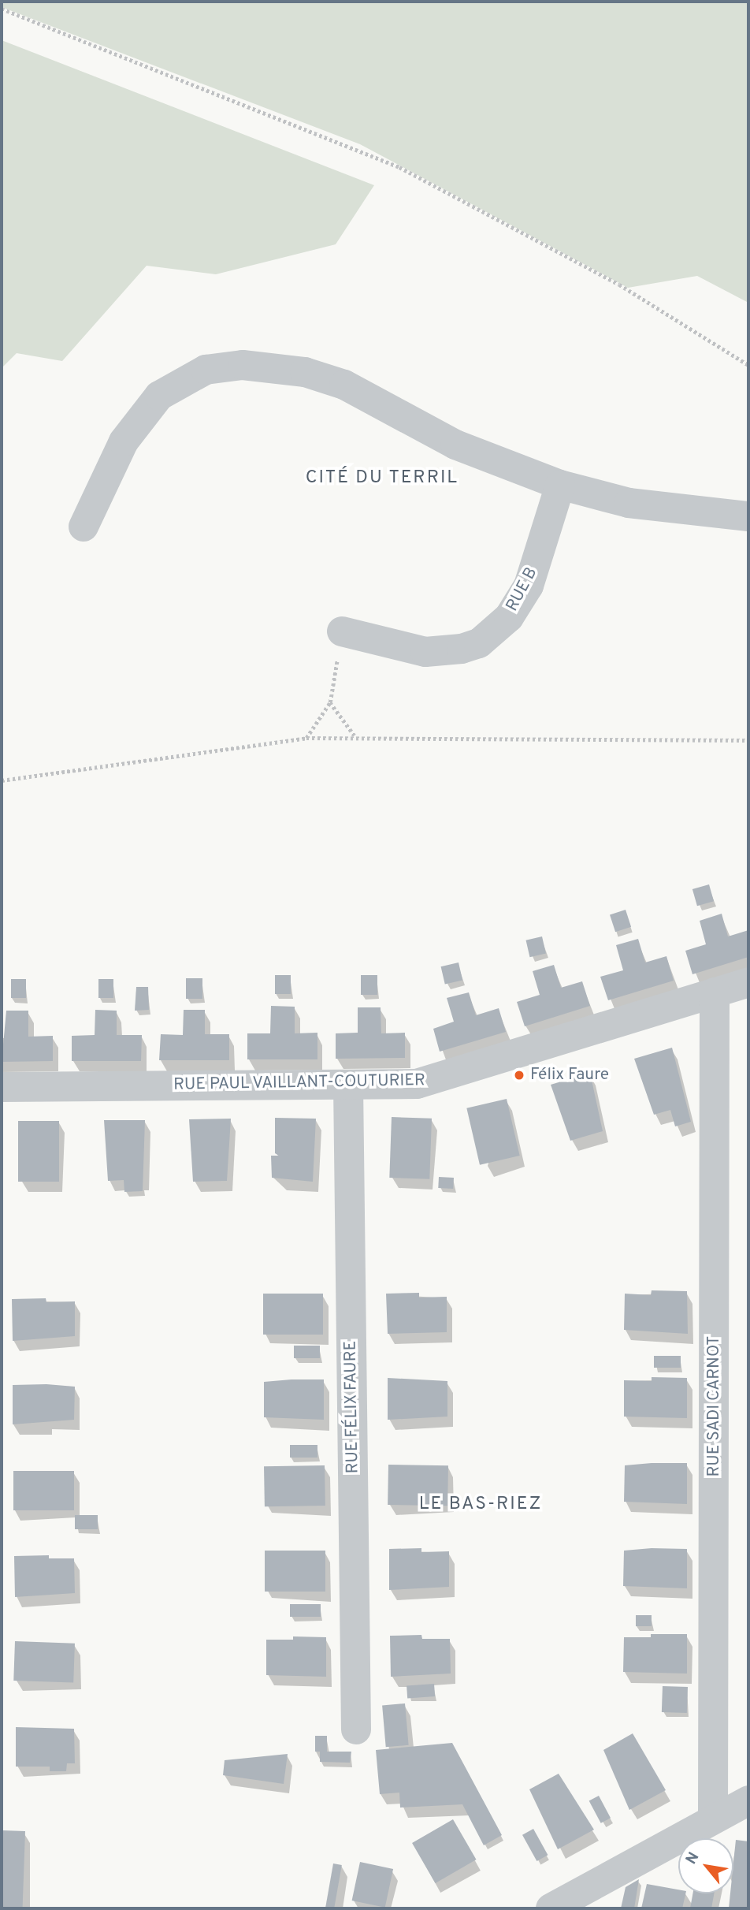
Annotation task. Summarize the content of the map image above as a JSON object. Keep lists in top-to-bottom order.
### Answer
{
  "streets": {
    "street": [
      "RUE B",
      "RUE PAUL VAILLANT-COUTURIER",
      "RUE SADI CARNOT",
      "RUE FÉLIX FAURE"
    ]
  },
  "crossings": [
    ["RUE PAUL VAILLANT-COUTURIER", "RUE SADI CARNOT"],
    ["RUE PAUL VAILLANT-COUTURIER", "RUE FÉLIX FAURE"]
  ],
  "districts": ["CITÉ DU TERRIL", "LE BAS-RIEZ"],
  "places": ["Félix Faure"],
  "north": "top left"
}
